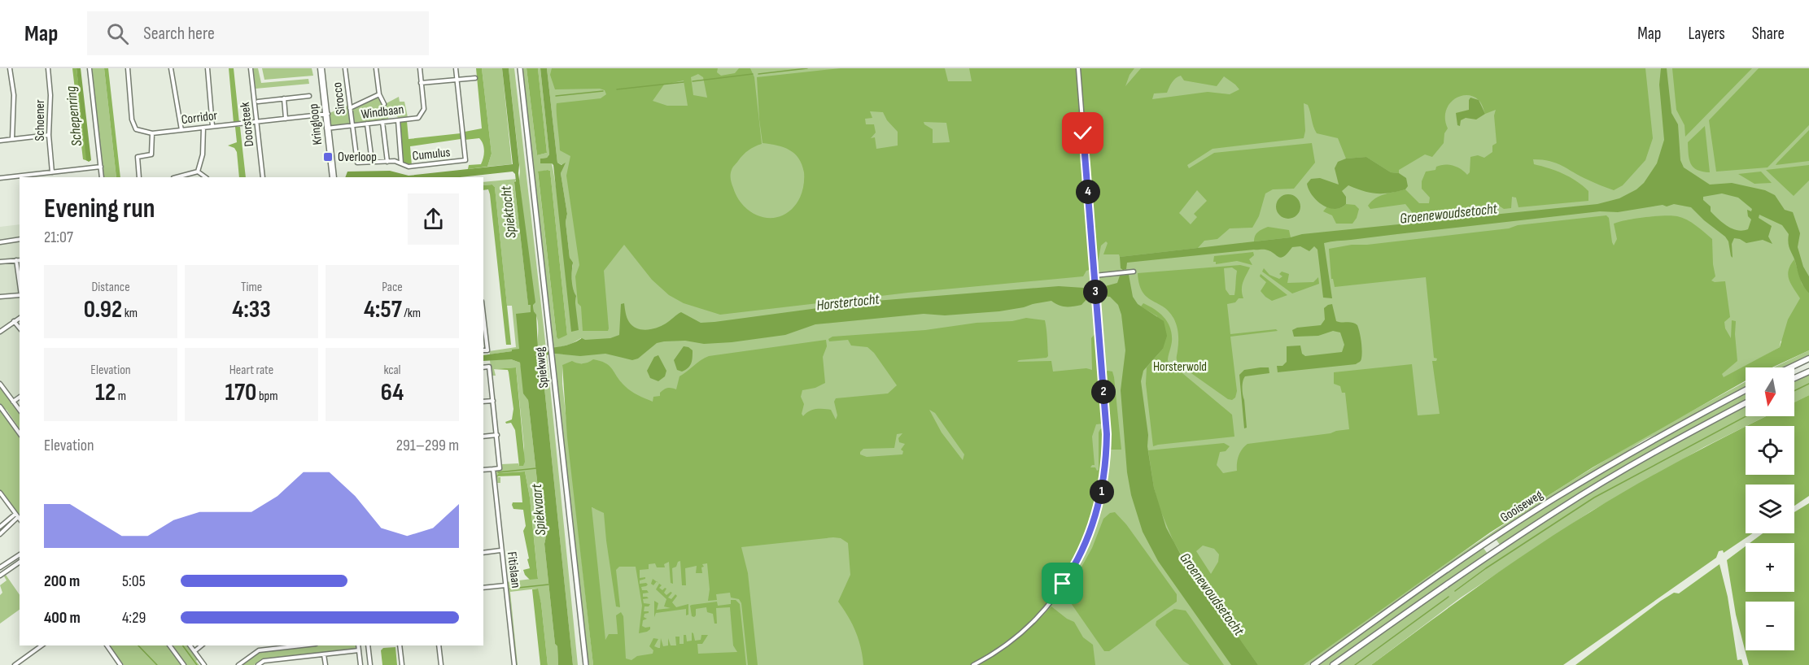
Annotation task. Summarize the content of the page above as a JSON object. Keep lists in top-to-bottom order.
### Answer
{
  "streets": {
    "highway": ["Gooiseweg"],
    "main road": ["Spiekweg"],
    "street": [
      "Sirocco",
      "Windbaan",
      "Corridor",
      "Schoener",
      "Doorsteek",
      "Kringloop",
      "Cumulus",
      "Fitislaan"
    ]
  },
  "crossings": [
    ["Sirocco", "Windbaan"],
    ["Sirocco", "Cumulus"],
    ["Windbaan", "Kringloop"],
    ["Windbaan", "Cumulus"],
    ["Corridor", "Doorsteek"],
    ["Corridor", "Kringloop"]
  ],
  "water": [
    "Schepenring",
    "Spiektocht",
    "Groenewoudsetocht",
    "Horstertocht",
    "Spiekvaart"
  ],
  "parks": ["Horsterwold"],
  "places": {
    "transit": ["Overloop"]
  },
  "north": "bottom",
  "page": {
    "header": "Map",
    "search": "Search here",
    "nav": ["Map", "Layers", "Share"],
    "heading": ["Evening run", "21:07"],
    "pins": [
      "4",
      "3",
      "2",
      "1"
    ],
    "stats": [
      ["Distance", "0.92 km"],
      ["Time", "4:33"],
      ["Pace", "4:57 /km"],
      ["Elevation", "12 m"],
      ["Heart rate", "170 bpm"],
      ["kcal", "64"]
    ],
    "map_buttons": ["+", "−"],
    "chart": ["Elevation", "291–299 m"],
    "list": [
      {
        "name": "200 m",
        "note": "5:05"
      },
      {
        "name": "400 m",
        "note": "4:29"
      }
    ]
  }
}
